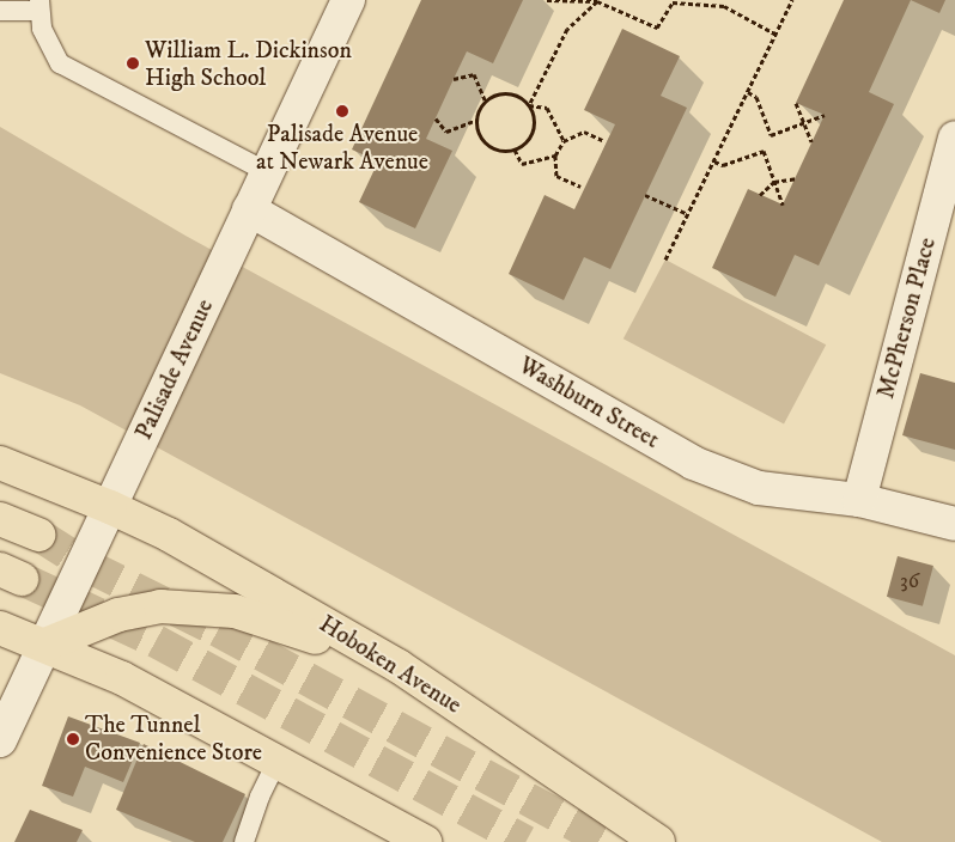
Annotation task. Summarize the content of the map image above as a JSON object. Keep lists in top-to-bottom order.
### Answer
{
  "streets": {
    "main road": ["Hoboken Avenue"],
    "street": ["McPherson Place", "Palisade Avenue", "Washburn Street"]
  },
  "crossings": [
    ["McPherson Place", "Washburn Street"],
    ["Palisade Avenue", "Washburn Street"],
    ["Palisade Avenue", "Hoboken Avenue"]
  ],
  "places": ["William L. Dickinson High School", "Palisade Avenue at Newark Avenue", "The Tunnel Convenience Store"],
  "house_numbers": ["36"]
}
